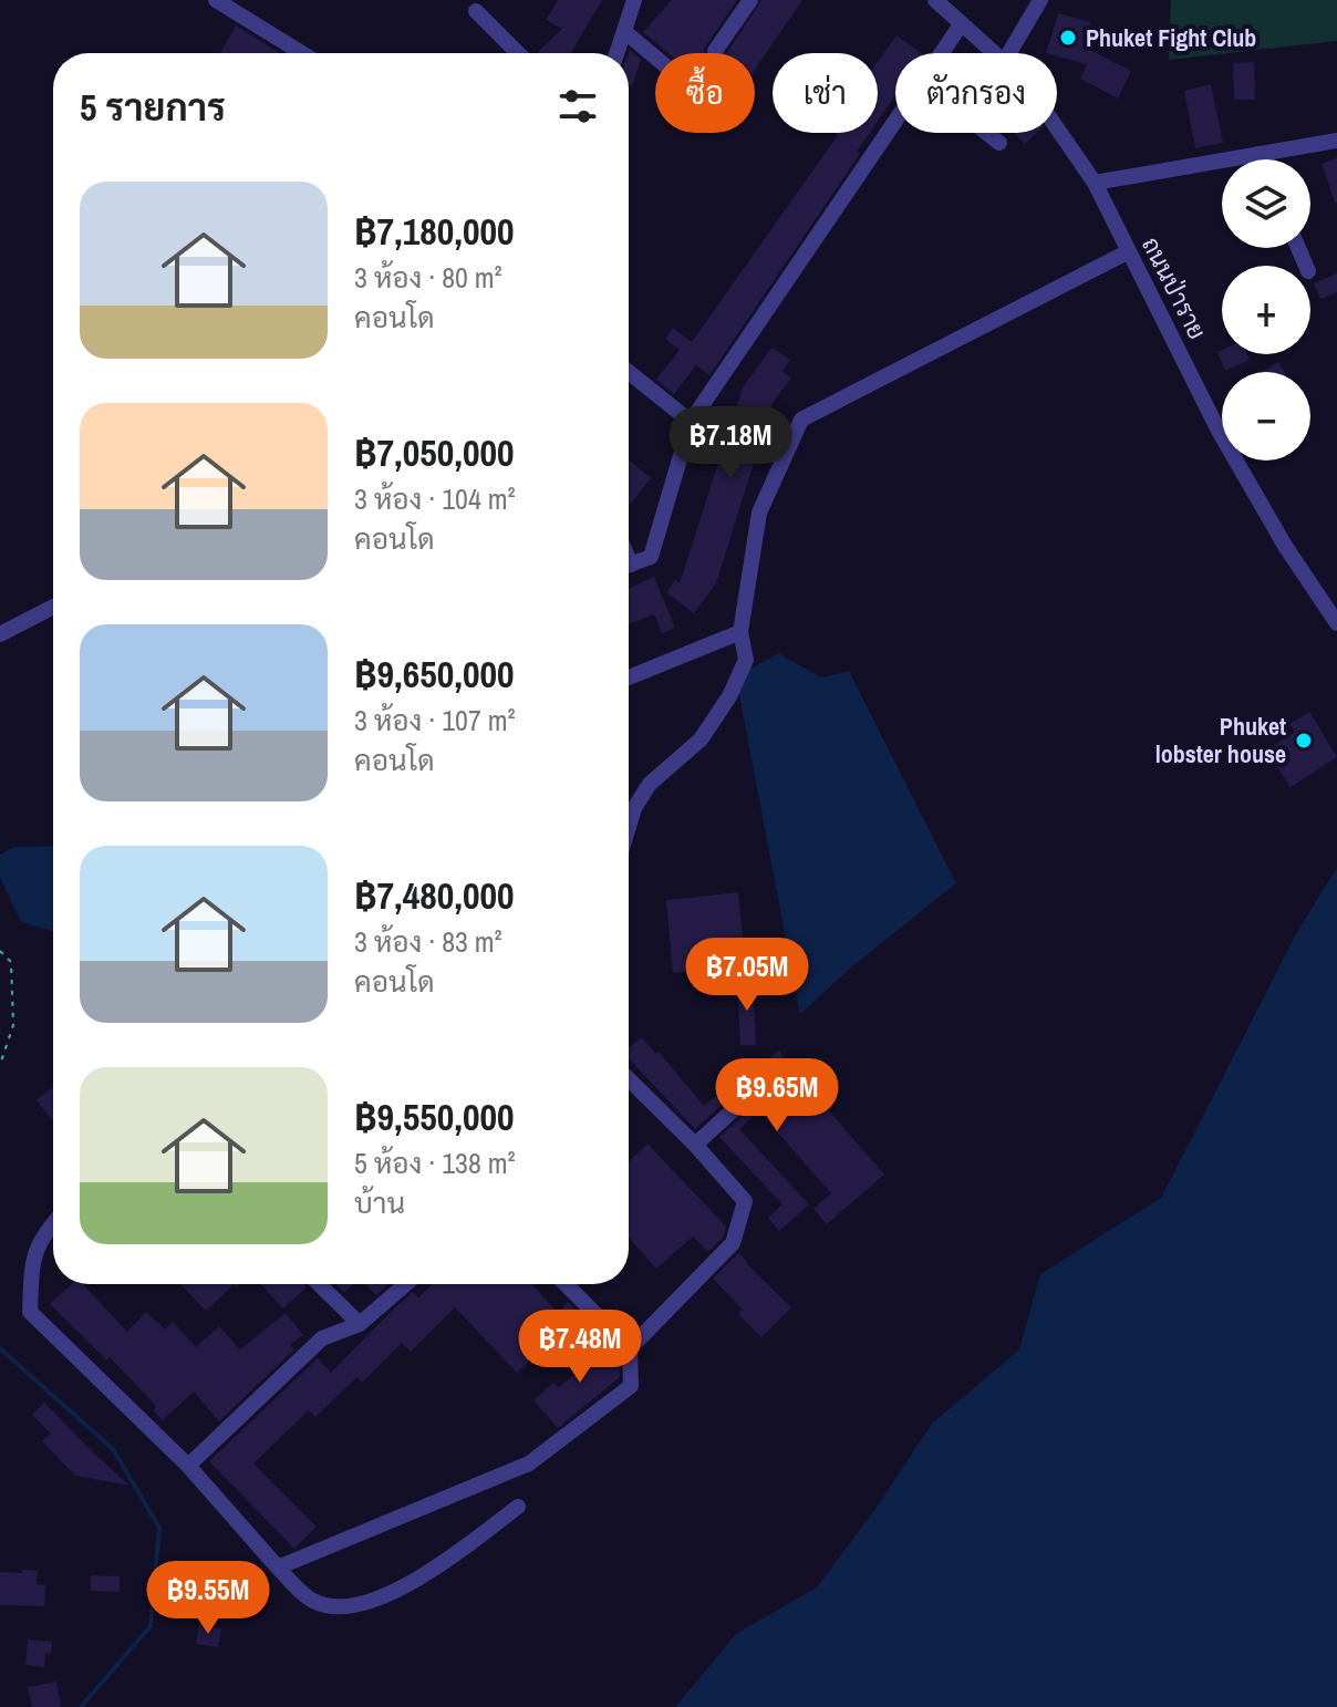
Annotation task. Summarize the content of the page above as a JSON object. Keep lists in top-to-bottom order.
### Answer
{
  "streets": {
    "street": ["ถนนป่าราย"]
  },
  "places": ["Phuket Fight Club", "Phuket lobster house"],
  "page": {
    "chip": ["ซื้อ", "เช่า", "ตัวกรอง"],
    "heading": "5 รายการ",
    "map_buttons": ["+", "−"],
    "list": [
      {
        "name": "฿7,180,000",
        "note": "3 ห้อง · 80 m² · คอนโด"
      },
      {
        "name": "฿7,050,000",
        "note": "3 ห้อง · 104 m² · คอนโด"
      },
      {
        "name": "฿9,650,000",
        "note": "3 ห้อง · 107 m² · คอนโด"
      },
      {
        "name": "฿7,480,000",
        "note": "3 ห้อง · 83 m² · คอนโด"
      },
      {
        "name": "฿9,550,000",
        "note": "5 ห้อง · 138 m² · บ้าน"
      }
    ],
    "price": [
      "฿7.18M",
      "฿7.05M",
      "฿9.65M",
      "฿7.48M",
      "฿9.55M"
    ]
  }
}
